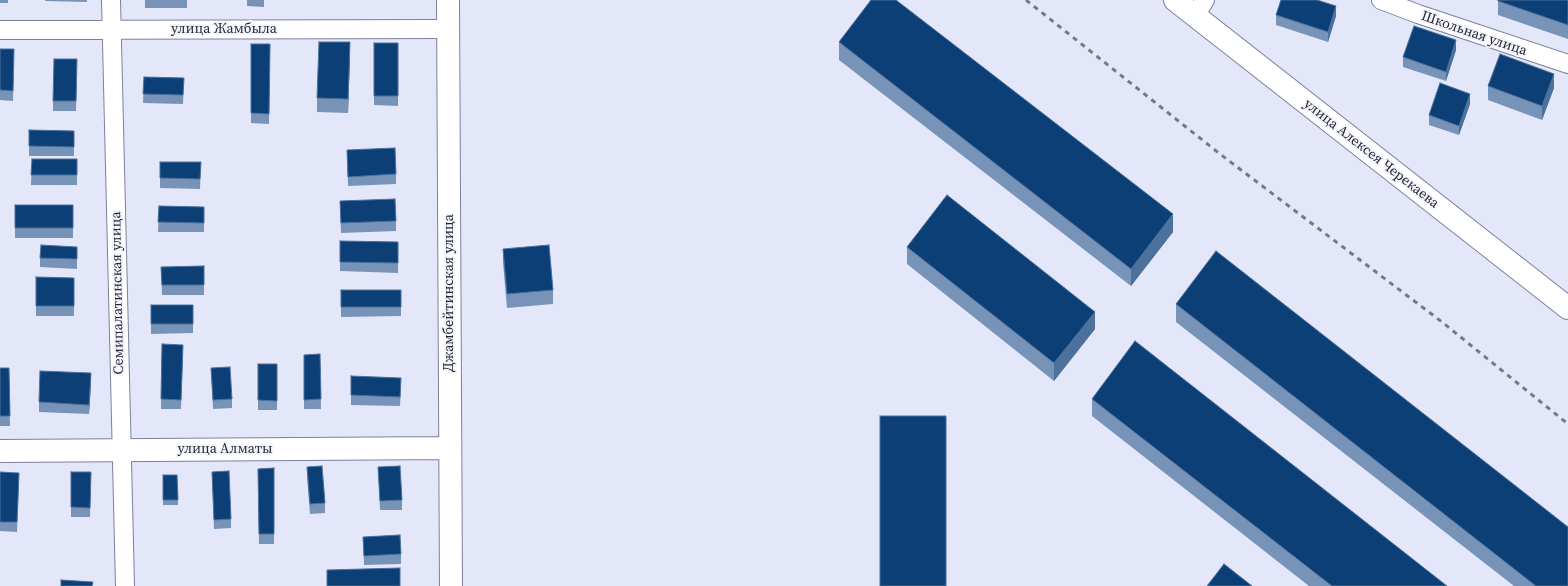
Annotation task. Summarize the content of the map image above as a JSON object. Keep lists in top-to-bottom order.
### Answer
{
  "streets": {
    "street": [
      "улица Жамбыла",
      "Школьная улица",
      "улица Алексея Черекаева",
      "Семипалатинская улица",
      "Джамбейтинская улица",
      "улица Алматы"
    ]
  },
  "crossings": [
    ["улица Жамбыла", "Семипалатинская улица"],
    ["улица Жамбыла", "Джамбейтинская улица"],
    ["Семипалатинская улица", "улица Алматы"],
    ["Джамбейтинская улица", "улица Алматы"]
  ]
}
